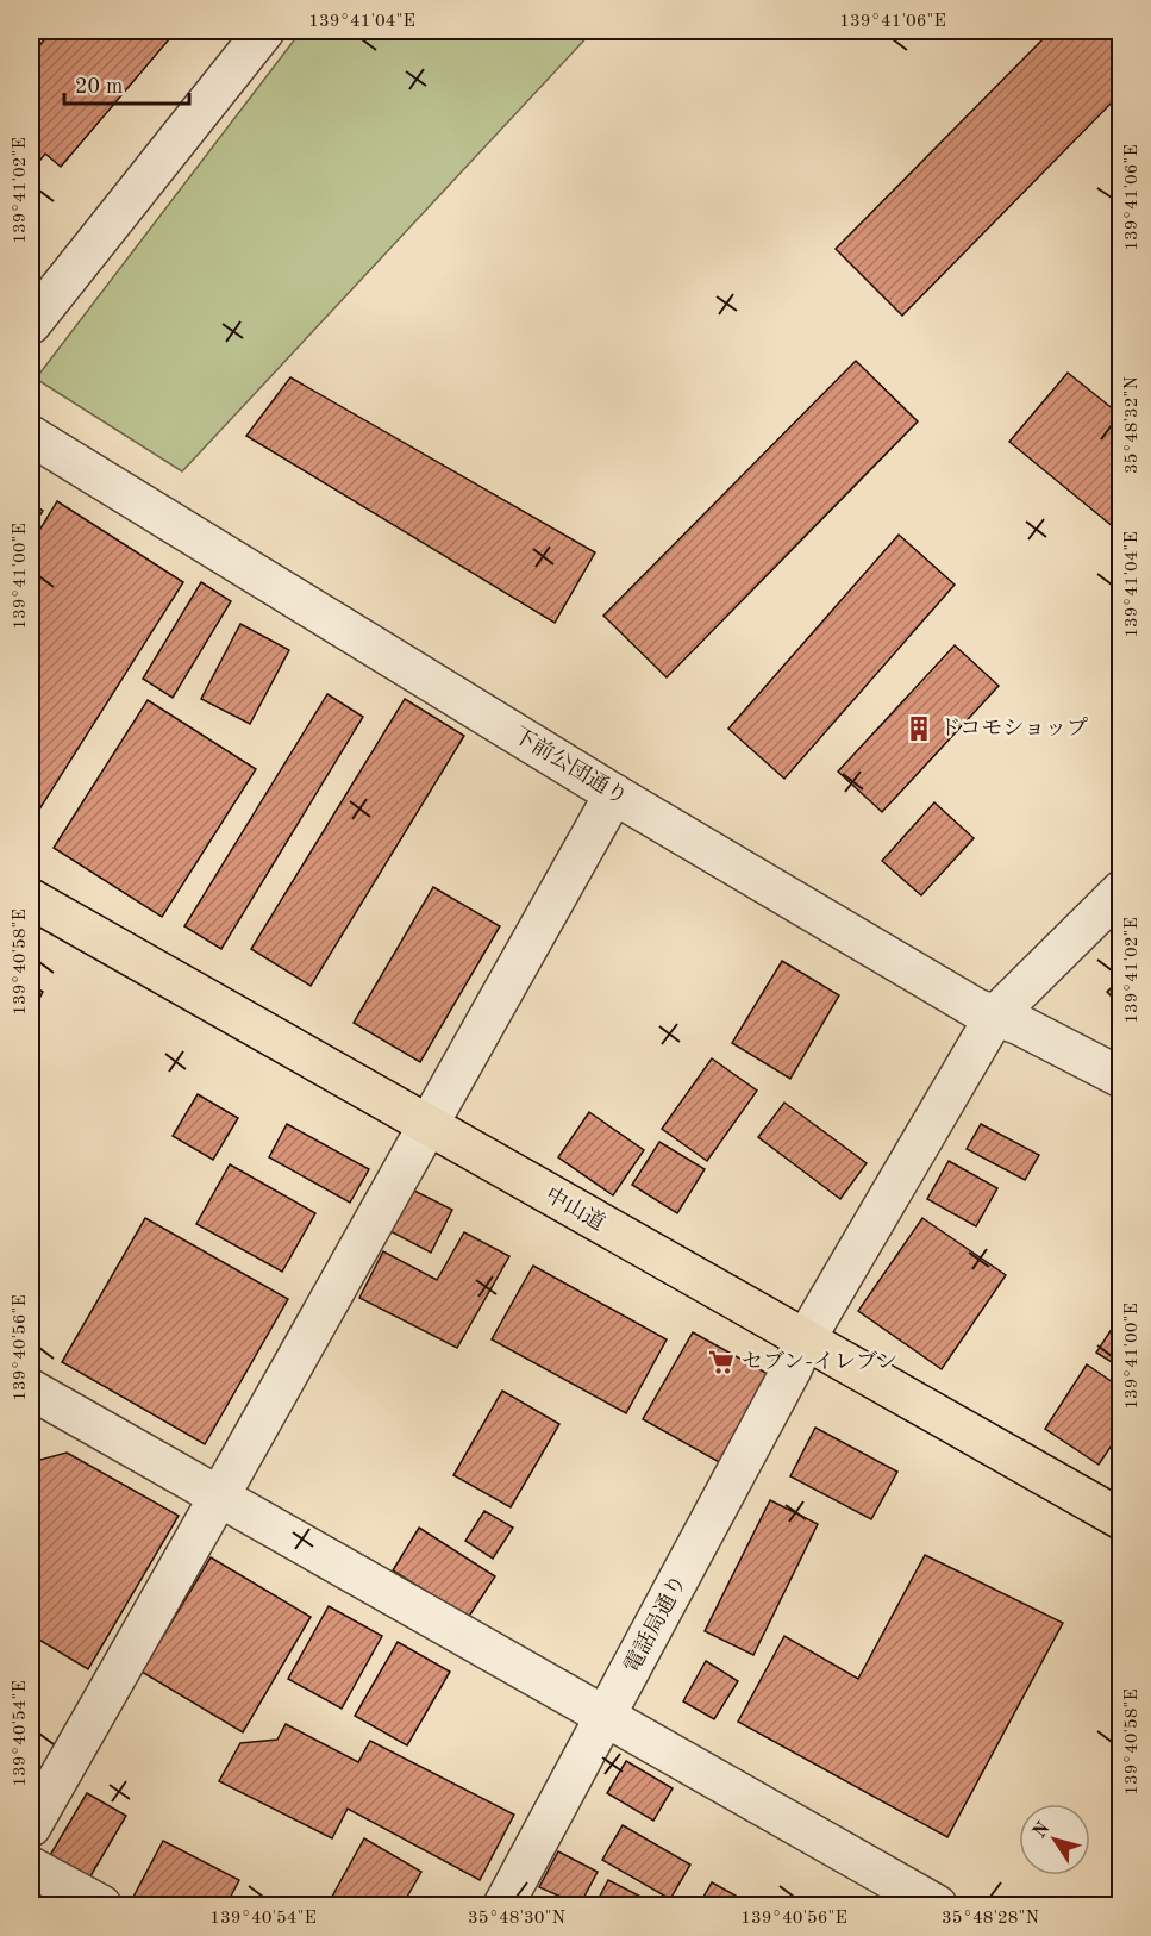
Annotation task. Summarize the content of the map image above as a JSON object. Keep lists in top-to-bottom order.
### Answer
{
  "streets": {
    "highway": ["中山道"],
    "street": ["下前公団通り", "電話局通り"]
  },
  "crossings": [
    ["下前公団通り", "電話局通り"],
    ["中山道", "電話局通り"]
  ],
  "places": {
    "building": ["ドコモショップ"],
    "supermarket": ["セブン-イレブン"]
  },
  "scale_bar": "20 m",
  "north": "top left",
  "coordinates": [
    "139°41'04\"E",
    "139°41'06\"E",
    "139°41'02\"E",
    "35°48'32\"N",
    "139°41'00\"E",
    "139°40'58\"E",
    "139°40'56\"E",
    "139°40'54\"E",
    "35°48'30\"N",
    "35°48'28\"N"
  ]
}
